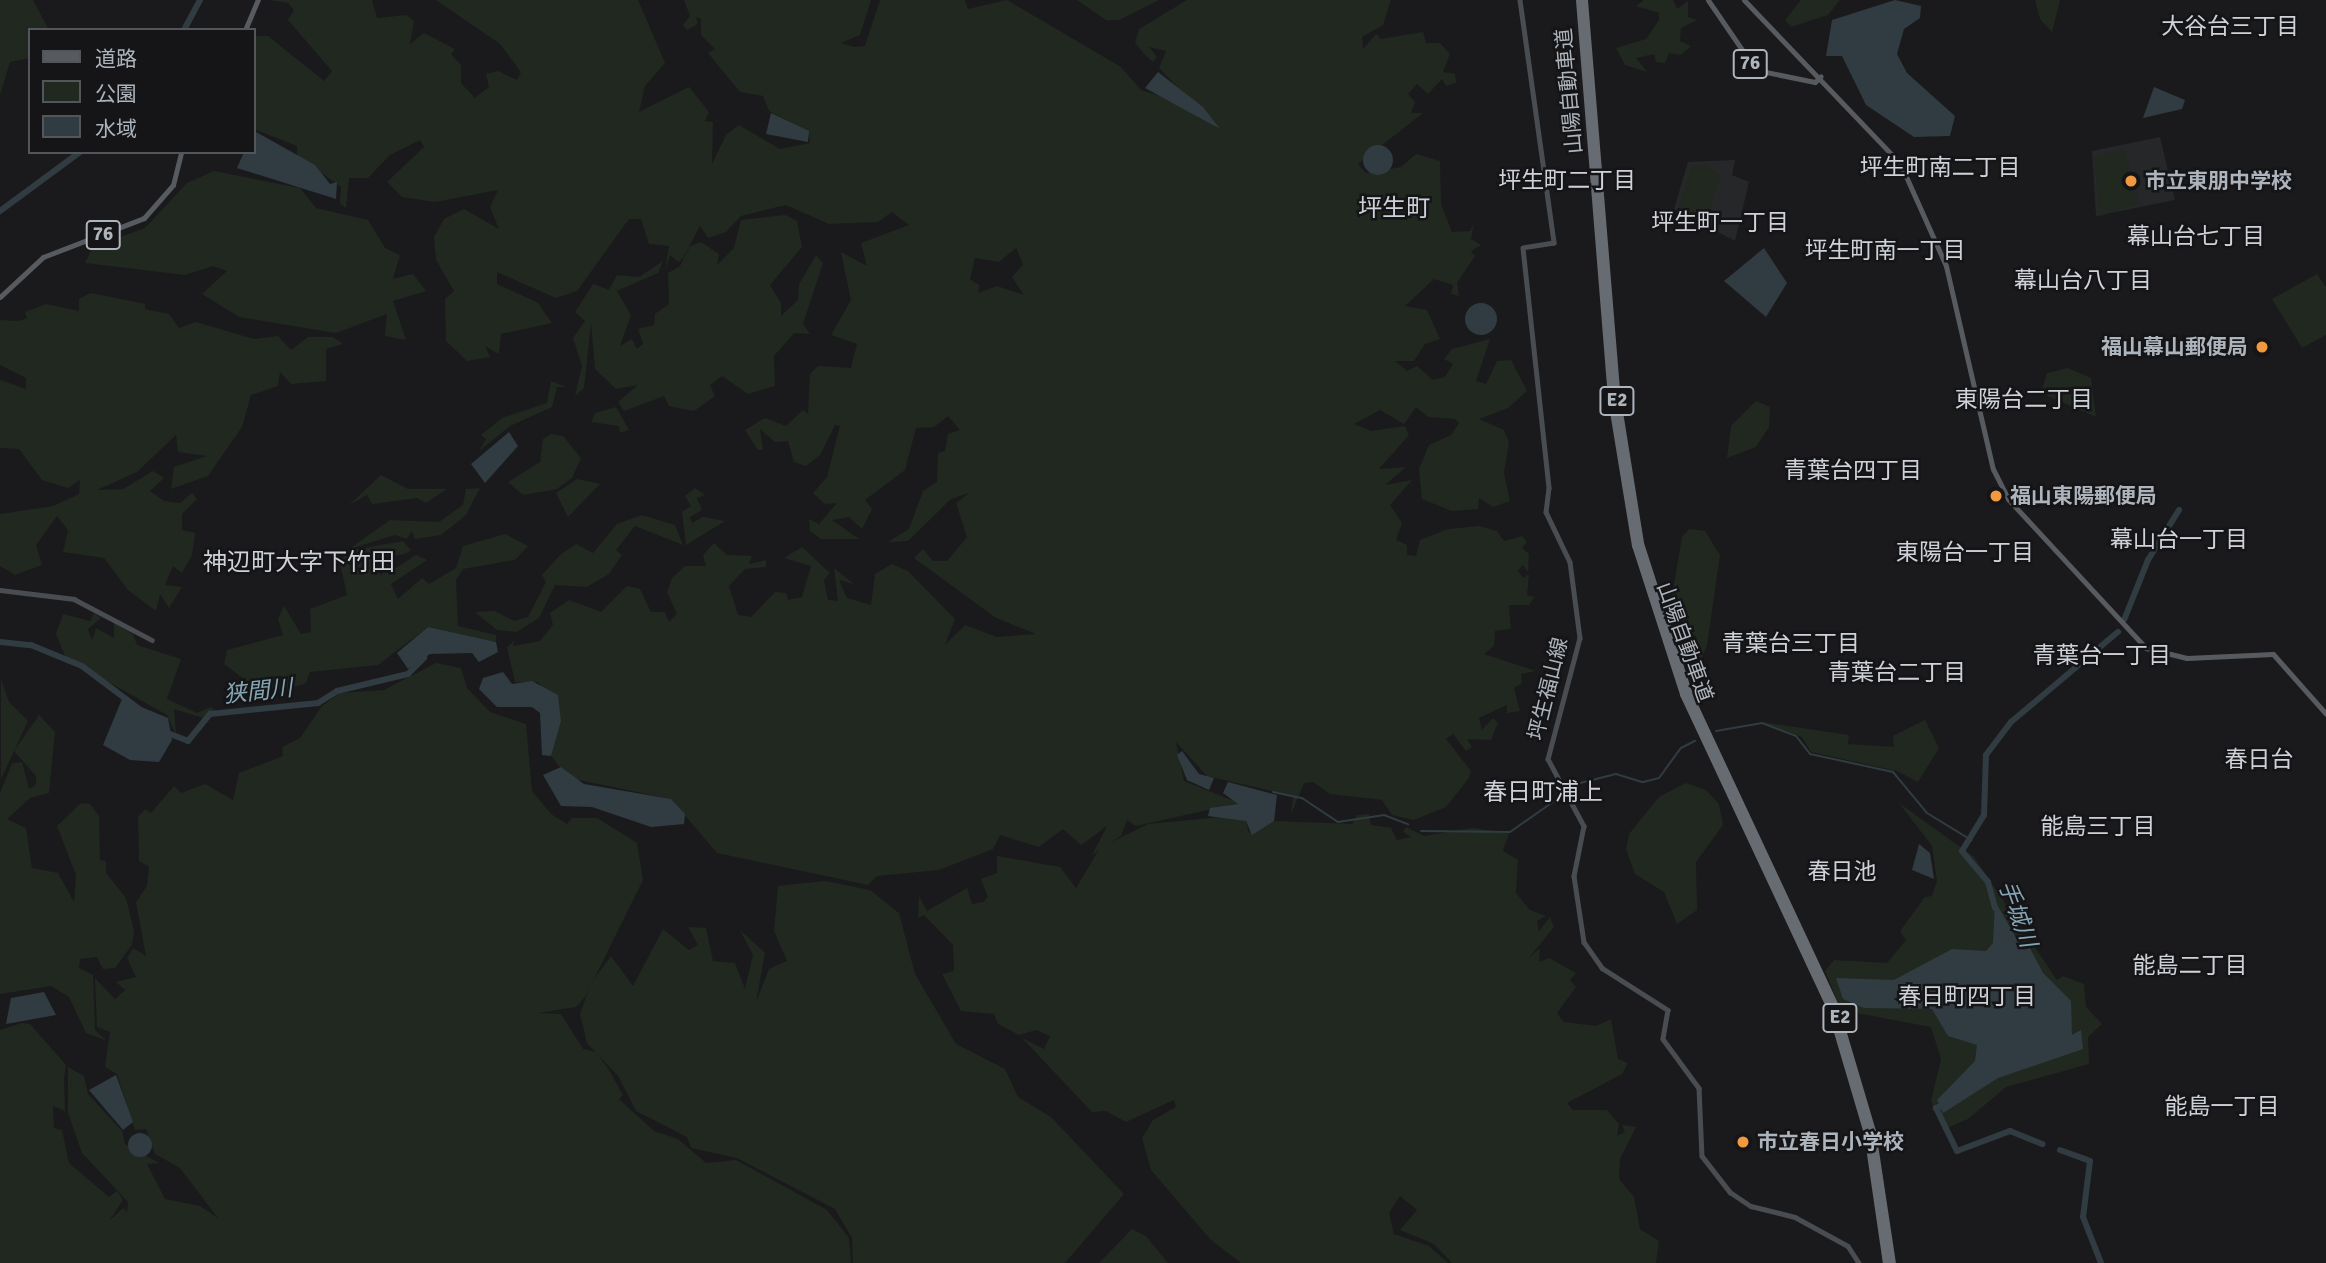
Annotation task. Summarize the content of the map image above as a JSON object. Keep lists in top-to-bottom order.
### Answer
{
  "streets": {
    "highway": ["山陽自動車道", "E2"],
    "main road": ["76", "坪生福山線"]
  },
  "districts": [
    "大谷台三丁目",
    "坪生町南二丁目",
    "坪生町二丁目",
    "坪生町",
    "坪生町一丁目",
    "幕山台七丁目",
    "坪生町南一丁目",
    "幕山台八丁目",
    "東陽台二丁目",
    "青葉台四丁目",
    "幕山台一丁目",
    "東陽台一丁目",
    "神辺町大字下竹田",
    "青葉台三丁目",
    "青葉台一丁目",
    "青葉台二丁目",
    "春日台",
    "春日町浦上",
    "能島三丁目",
    "春日池",
    "能島二丁目",
    "春日町四丁目",
    "能島一丁目"
  ],
  "water": ["狭間川", "手城川"],
  "places": [
    "市立東朋中学校",
    "福山幕山郵便局",
    "福山東陽郵便局",
    "市立春日小学校"
  ],
  "legend": ["道路", "公園", "水域"]
}
